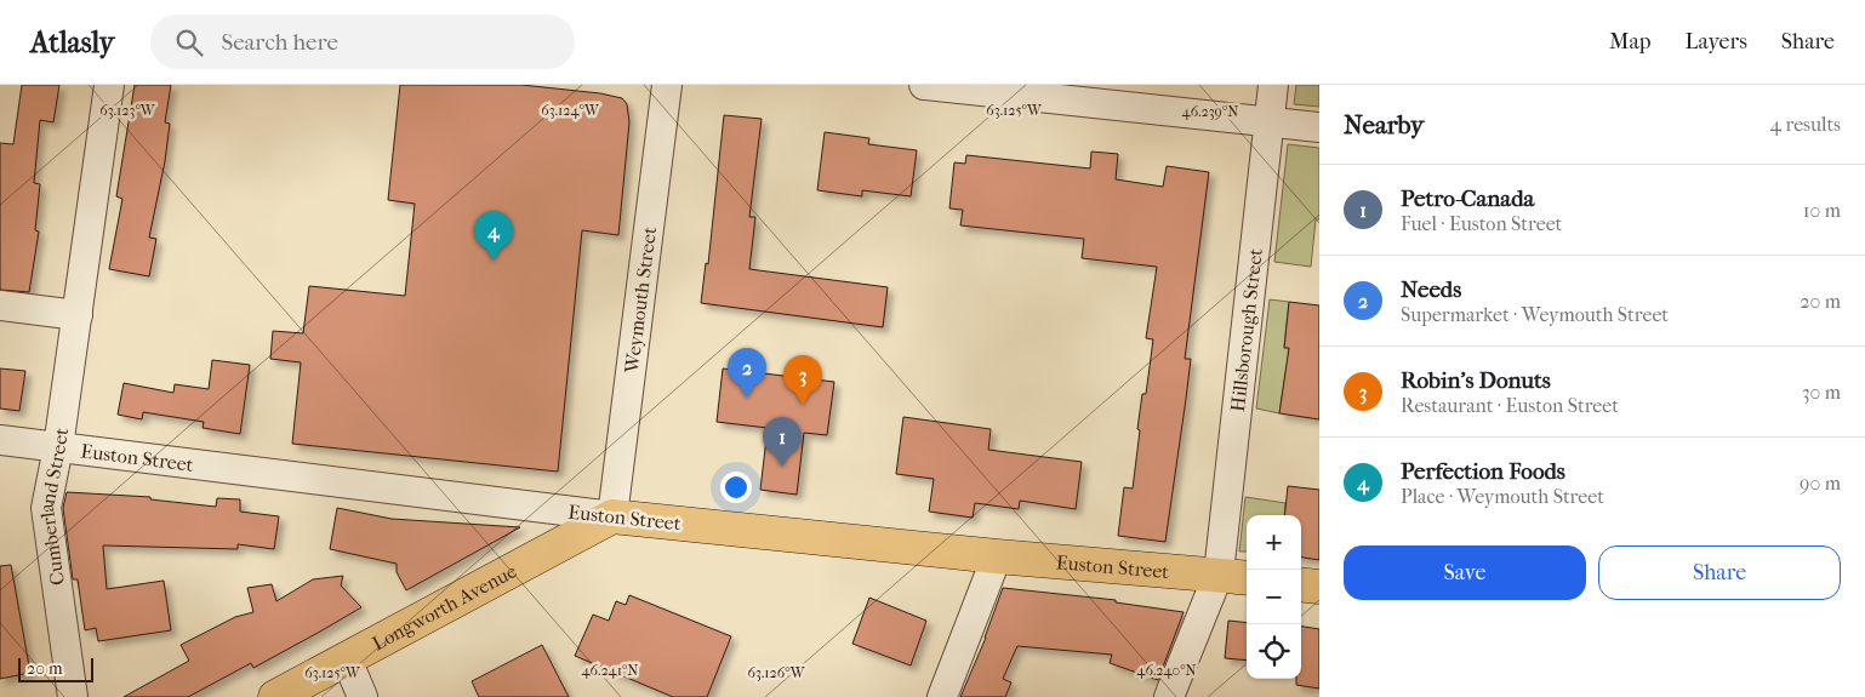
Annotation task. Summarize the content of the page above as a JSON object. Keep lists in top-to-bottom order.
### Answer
{
  "streets": {
    "main road": ["Euston Street", "Longworth Avenue"],
    "street": ["Weymouth Street", "Hillsborough Street", "Cumberland Street"]
  },
  "crossings": [
    ["Weymouth Street", "Euston Street"],
    ["Weymouth Street", "Longworth Avenue"],
    ["Hillsborough Street", "Euston Street"],
    ["Euston Street", "Cumberland Street"],
    ["Euston Street", "Longworth Avenue"]
  ],
  "scale_bar": "20 m",
  "page": {
    "header": "Atlasly",
    "search": "Search here",
    "nav": ["Map", "Layers", "Share"],
    "heading": ["Nearby", "4 results"],
    "list": [
      {
        "mark": "1",
        "name": "Petro-Canada",
        "note": "Fuel · Euston Street",
        "value": "10 m"
      },
      {
        "mark": "2",
        "name": "Needs",
        "note": "Supermarket · Weymouth Street",
        "value": "20 m"
      },
      {
        "mark": "3",
        "name": "Robin's Donuts",
        "note": "Restaurant · Euston Street",
        "value": "30 m"
      },
      {
        "mark": "4",
        "name": "Perfection Foods",
        "note": "Place · Weymouth Street",
        "value": "90 m"
      }
    ],
    "pins": [
      "4",
      "2",
      "3",
      "1"
    ],
    "map_buttons": ["+", "−"],
    "buttons": ["Save", "Share"],
    "scale": "20 m"
  },
  "coordinates": [
    "63.123°W",
    "63.124°W",
    "63.125°W",
    "46.239°N",
    "46.241°N",
    "46.240°N",
    "63.126°W"
  ]
}
